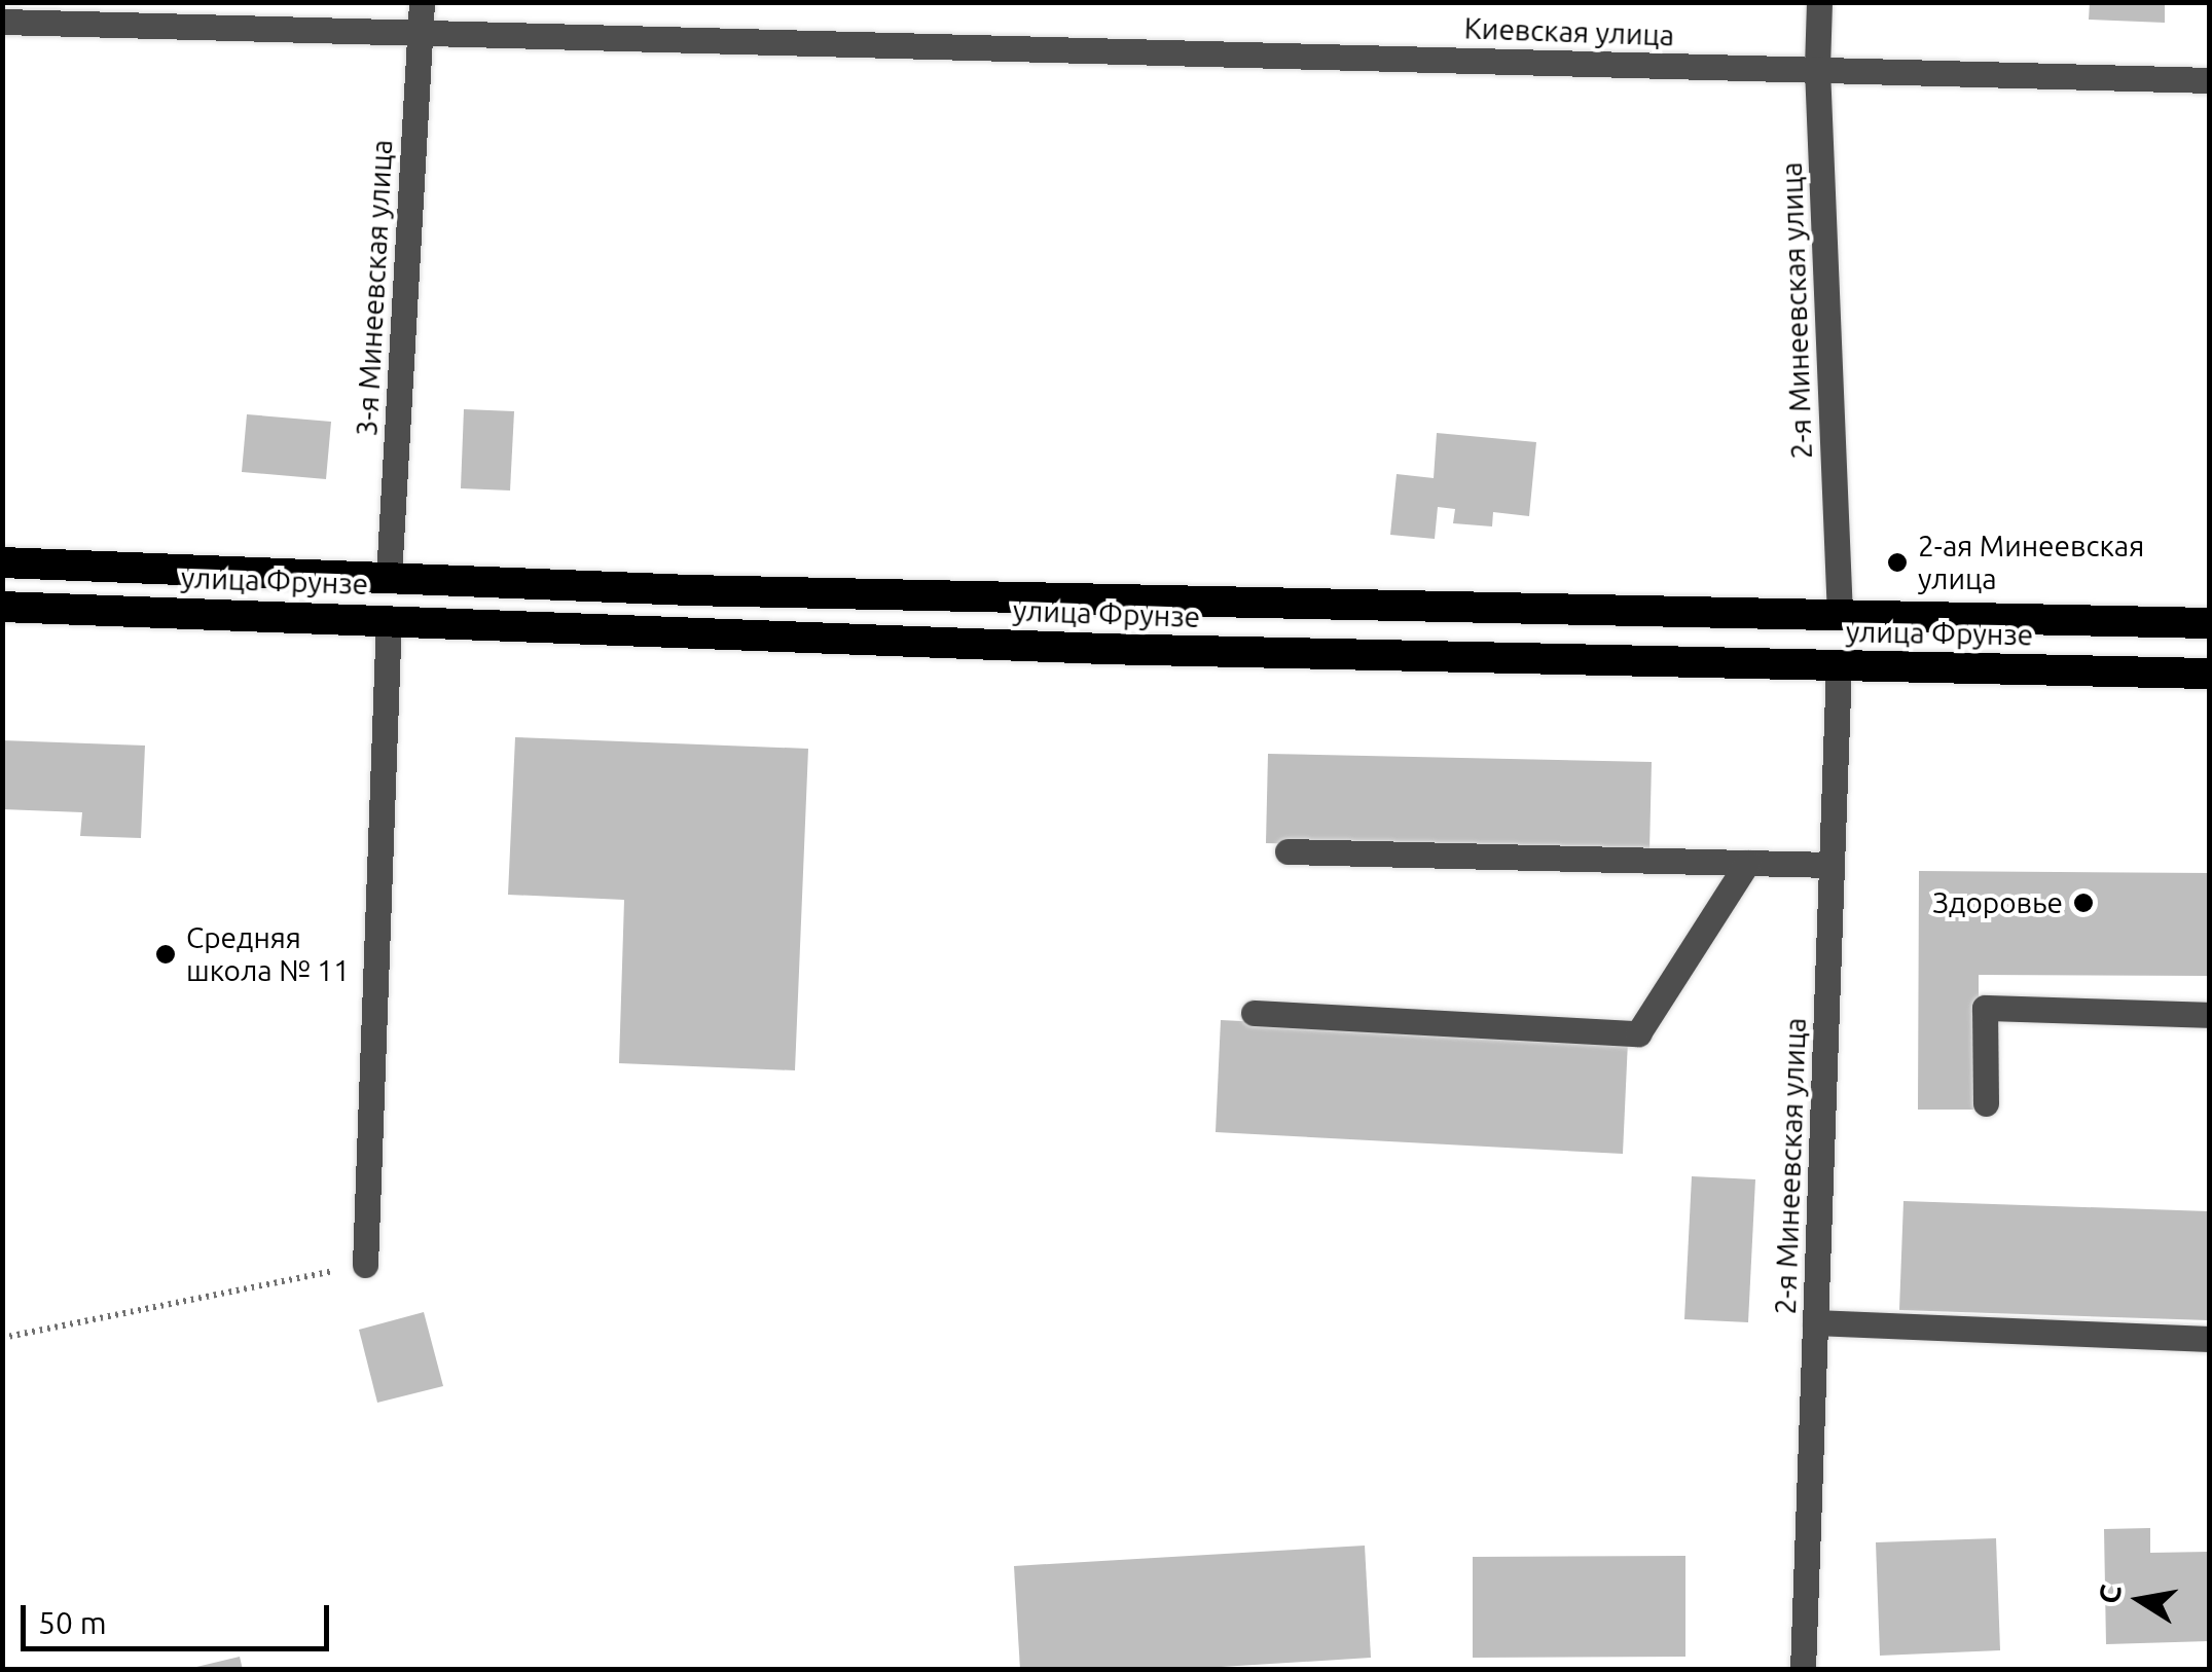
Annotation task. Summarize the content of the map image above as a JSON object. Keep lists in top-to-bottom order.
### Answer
{
  "streets": {
    "highway": ["улица Фрунзе"],
    "street": ["Киевская улица", "3-я Минеевская улица", "2-я Минеевская улица"]
  },
  "crossings": [
    ["Киевская улица", "3-я Минеевская улица"],
    ["Киевская улица", "2-я Минеевская улица"],
    ["3-я Минеевская улица", "улица Фрунзе"],
    ["2-я Минеевская улица", "улица Фрунзе"]
  ],
  "places": ["2-ая Минеевская улица", "Здоровье", "Средняя школа № 11"],
  "scale_bar": "50 m",
  "north": "left"
}
